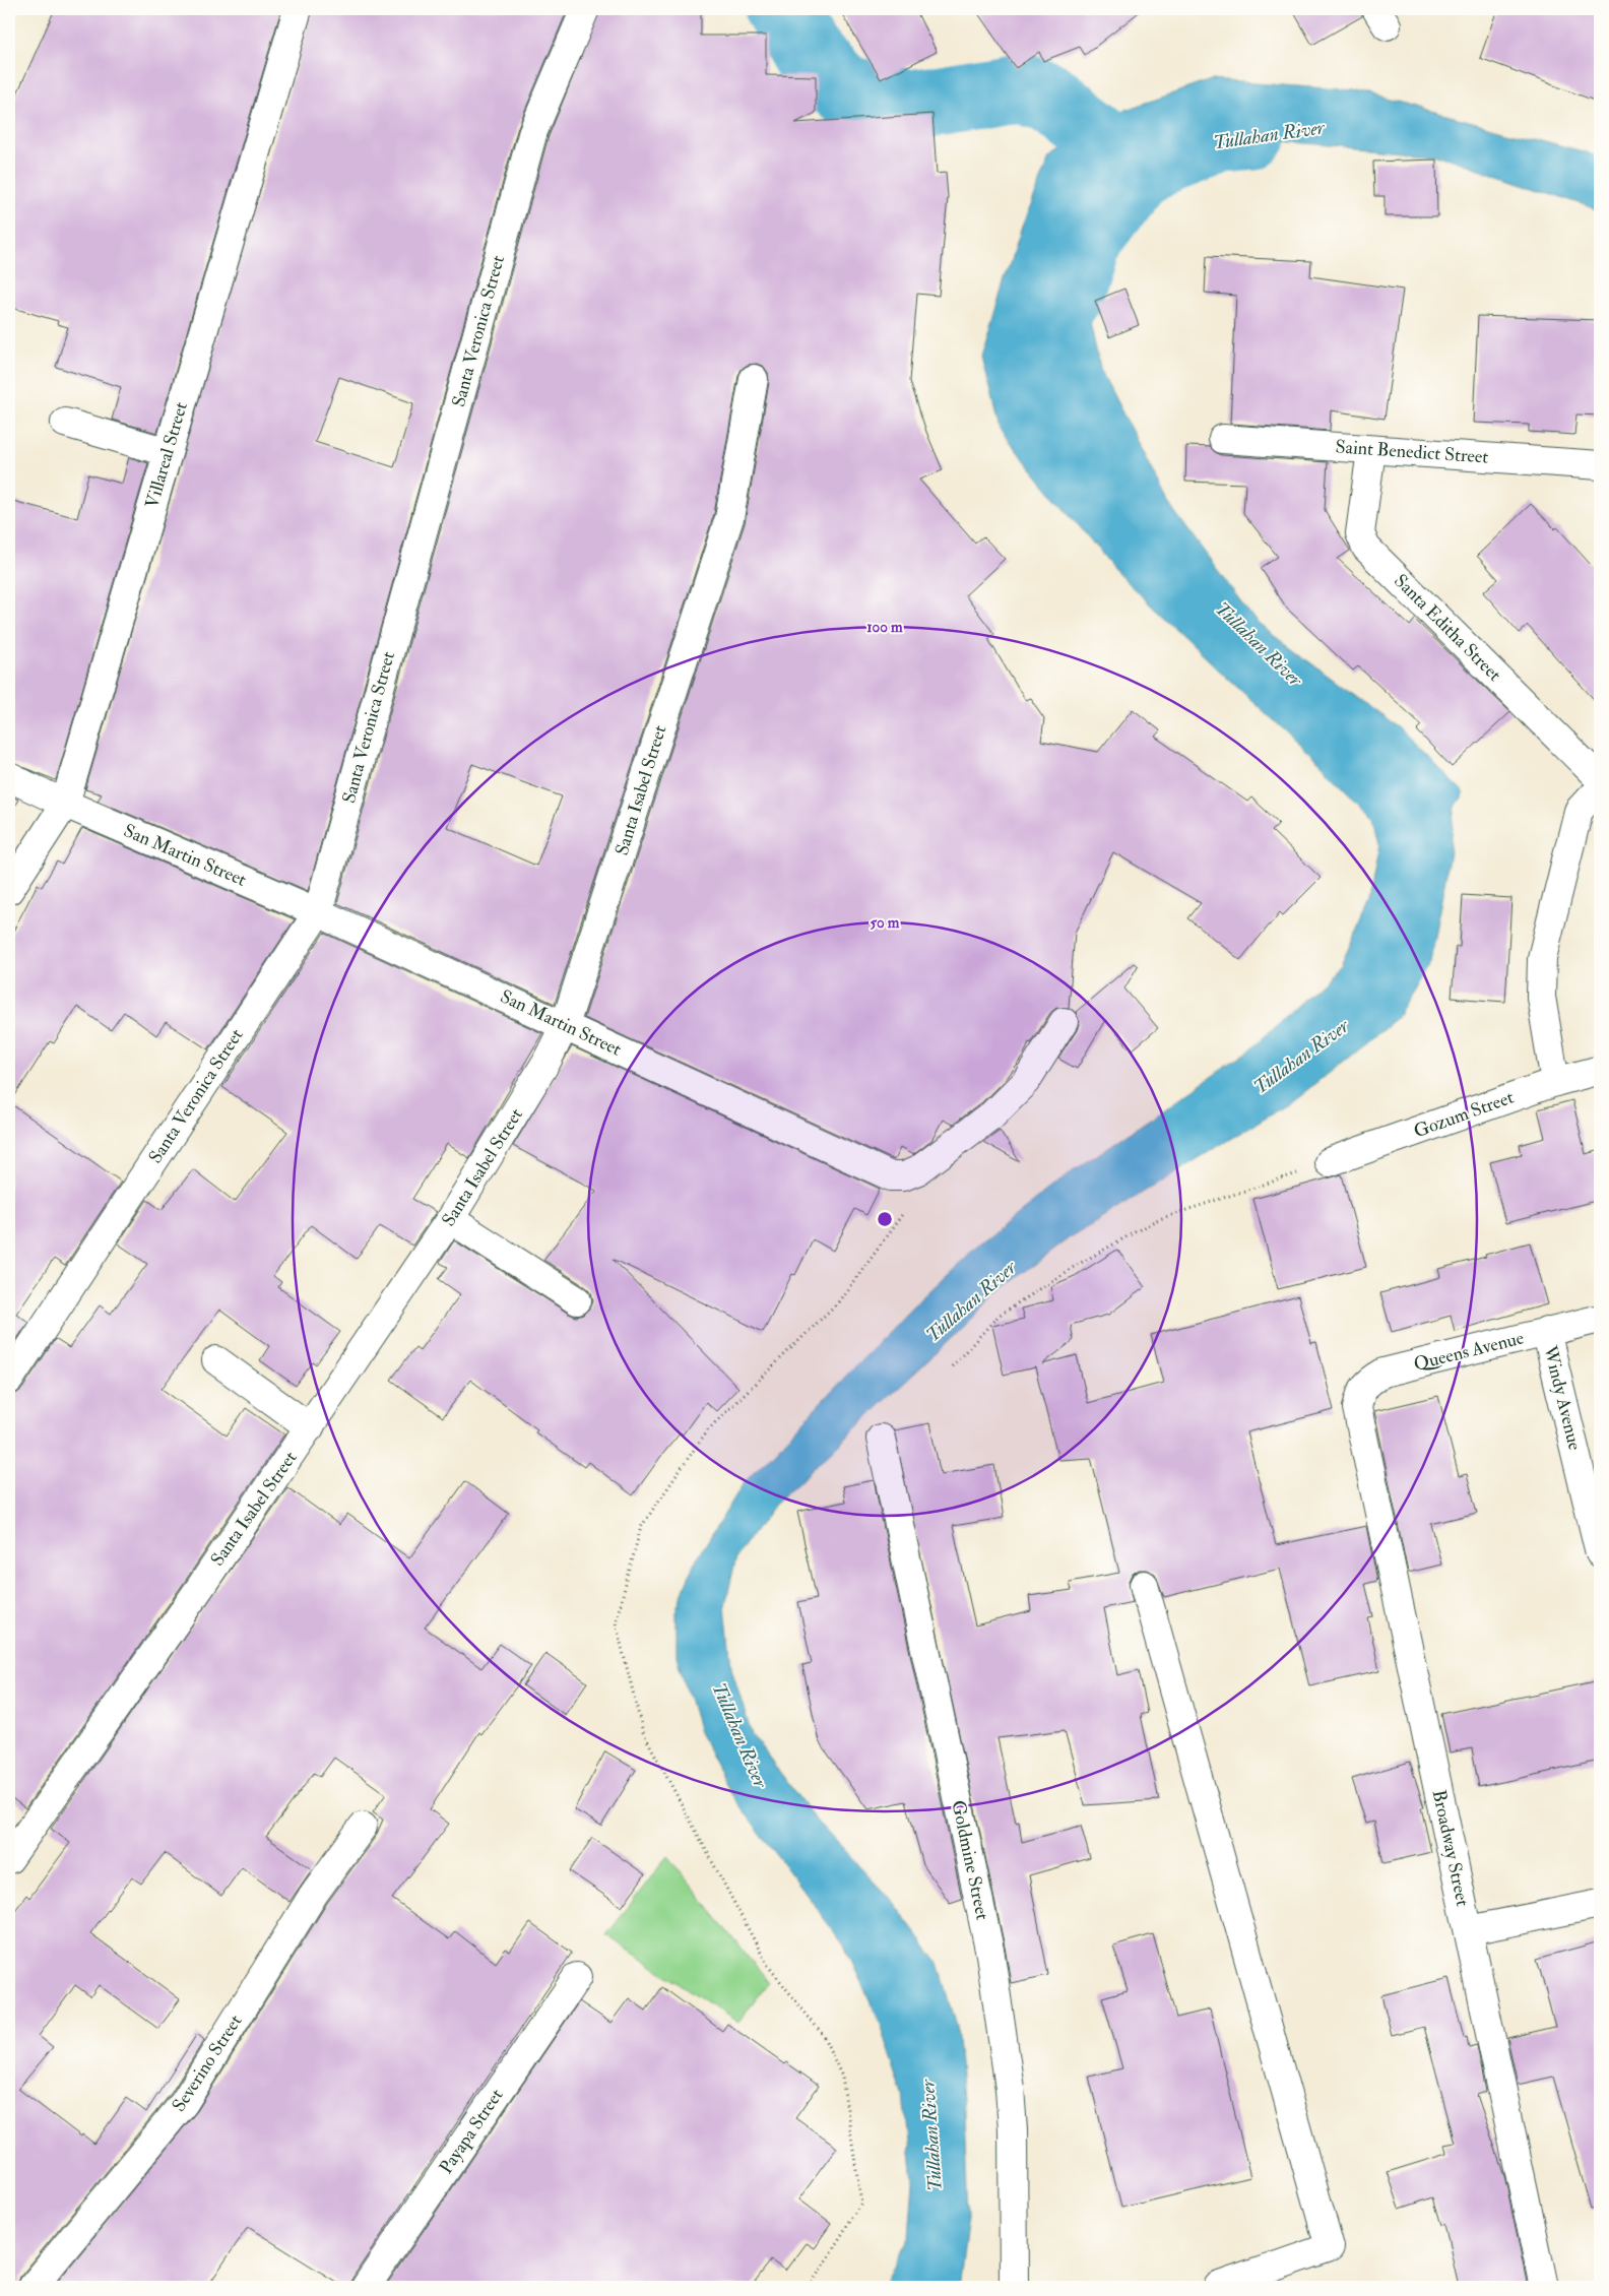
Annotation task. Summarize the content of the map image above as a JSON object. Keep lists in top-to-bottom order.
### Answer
{
  "streets": {
    "street": [
      "Santa Veronica Street",
      "Saint Benedict Street",
      "Villareal Street",
      "Santa Editha Street",
      "Santa Isabel Street",
      "San Martin Street",
      "Gozum Street",
      "Queens Avenue",
      "Windy Avenue",
      "Broadway Street",
      "Goldmine Street",
      "Severino Street",
      "Payapa Street"
    ]
  },
  "crossings": [
    ["Santa Veronica Street", "San Martin Street"],
    ["Saint Benedict Street", "Santa Editha Street"],
    ["Villareal Street", "San Martin Street"],
    ["Santa Isabel Street", "San Martin Street"],
    ["Queens Avenue", "Windy Avenue"],
    ["Queens Avenue", "Broadway Street"]
  ],
  "water": ["Tullahan River"],
  "rings": ["100 m", "50 m"]
}
